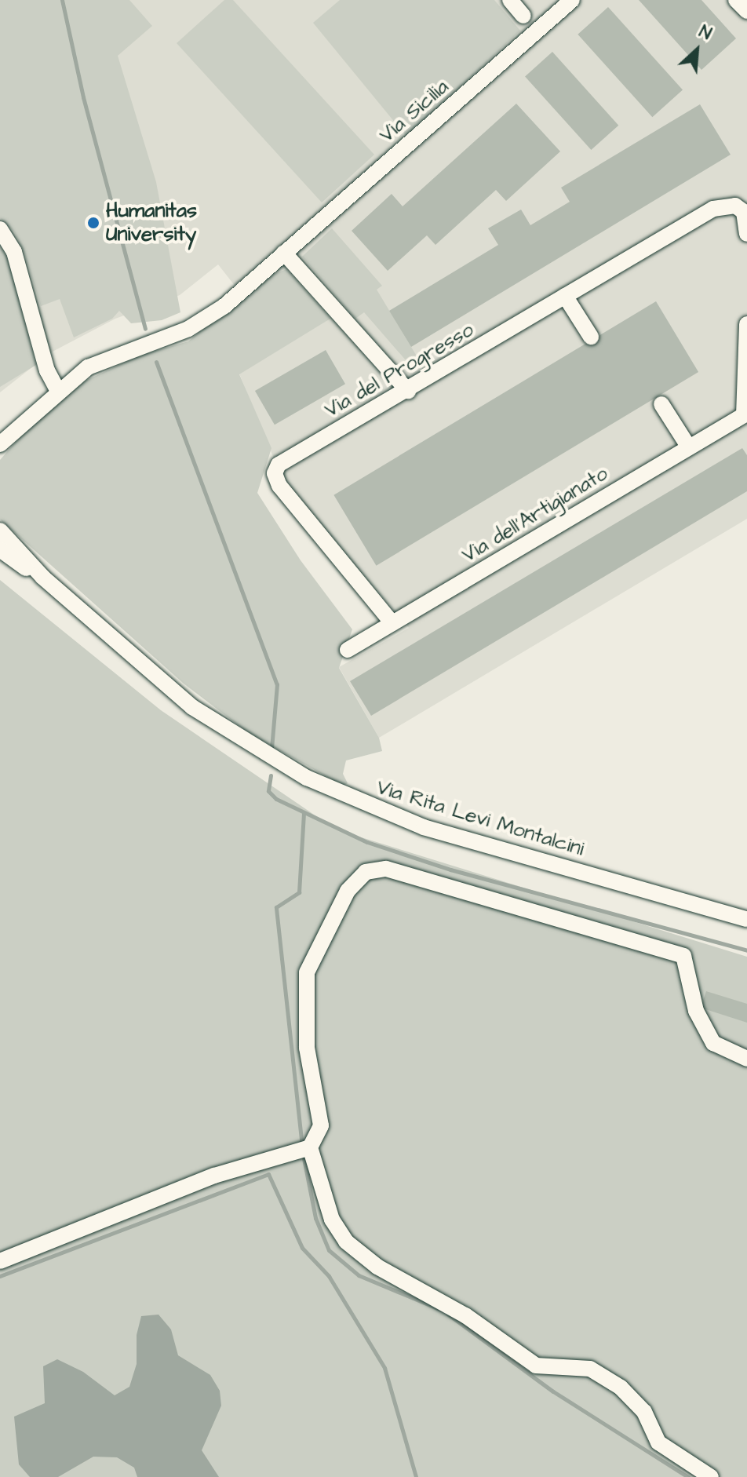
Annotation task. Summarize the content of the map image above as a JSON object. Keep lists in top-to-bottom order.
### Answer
{
  "streets": {
    "street": [
      "Via Sicilia",
      "Via del Progresso",
      "Via dell'Artigianato",
      "Via Rita Levi Montalcini"
    ]
  },
  "crossings": [
    ["Via del Progresso", "Via dell'Artigianato"]
  ],
  "places": ["Humanitas University"],
  "north": "top right"
}
